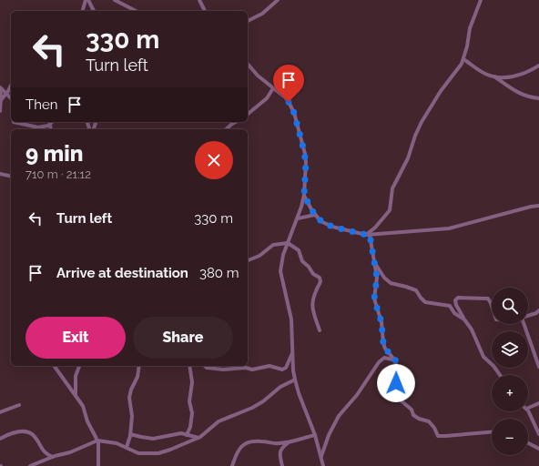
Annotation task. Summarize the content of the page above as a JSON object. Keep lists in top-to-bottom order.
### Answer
{
  "page": {
    "turn": ["330 m", "Turn left"],
    "then": "Then",
    "heading": ["9 min", "710 m · 21:12"],
    "list": [
      {
        "name": "Turn left",
        "value": "330 m"
      },
      {
        "name": "Arrive at destination",
        "value": "380 m"
      }
    ],
    "map_buttons": ["+", "−"],
    "buttons": ["Exit", "Share"]
  }
}
